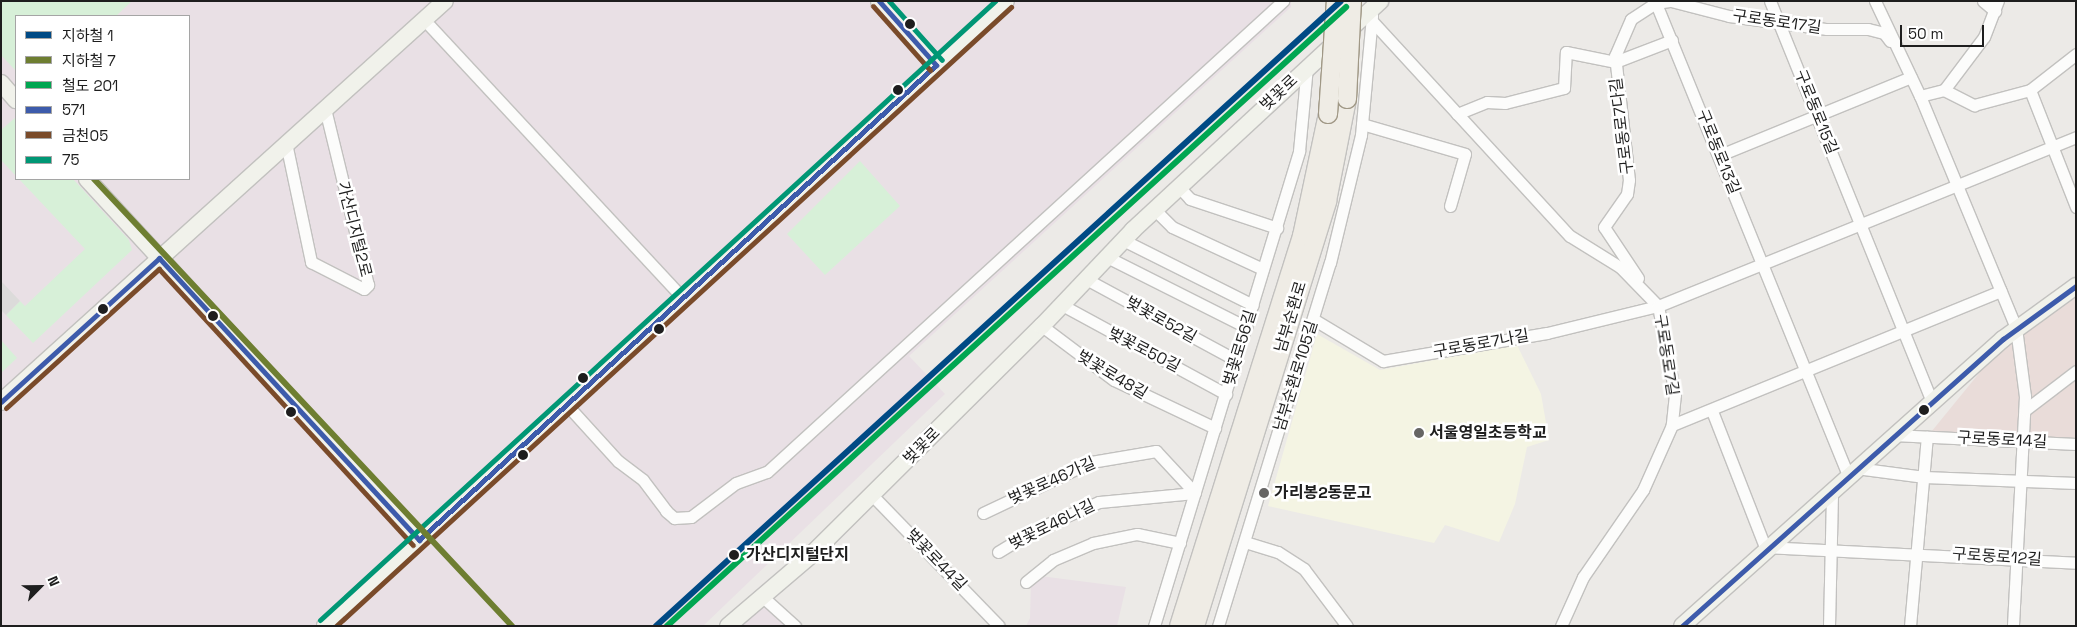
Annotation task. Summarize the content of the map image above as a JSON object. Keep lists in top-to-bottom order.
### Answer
{
  "streets": {
    "main road": ["남부순환로"],
    "street": [
      "구로동로17길",
      "벚꽃로",
      "구로동로15길",
      "구로동로7다길",
      "구로동로13길",
      "가산디지털2로",
      "벚꽃로52길",
      "구로동로7나길",
      "벚꽃로56길",
      "벚꽃로50길",
      "구로동로7길",
      "벚꽃로48길",
      "남부순환로105길",
      "구로동로14길",
      "벚꽃로46가길",
      "벚꽃로46나길",
      "구로동로12길",
      "벚꽃로44길"
    ]
  },
  "crossings": [
    ["구로동로17길", "구로동로15길"],
    ["구로동로17길", "구로동로7다길"],
    ["구로동로17길", "구로동로13길"],
    ["구로동로17길", "구로동로14길"],
    ["구로동로17길", "구로동로12길"],
    ["벚꽃로", "벚꽃로52길"],
    ["벚꽃로", "벚꽃로56길"],
    ["벚꽃로", "벚꽃로50길"],
    ["벚꽃로", "구로동로7길"],
    ["벚꽃로", "벚꽃로48길"],
    ["벚꽃로", "남부순환로105길"],
    ["벚꽃로", "벚꽃로44길"],
    ["구로동로7다길", "구로동로13길"],
    ["구로동로7다길", "구로동로7길"],
    ["벚꽃로52길", "벚꽃로56길"],
    ["구로동로7나길", "구로동로7길"],
    ["구로동로7나길", "남부순환로105길"],
    ["벚꽃로56길", "벚꽃로50길"],
    ["벚꽃로56길", "벚꽃로48길"],
    ["벚꽃로56길", "벚꽃로46가길"],
    ["벚꽃로56길", "벚꽃로46나길"],
    ["구로동로7길", "남부순환로105길"],
    ["벚꽃로46가길", "벚꽃로46나길"]
  ],
  "places": ["서울영일초등학교", "가리봉2동문고", "가산디지털단지"],
  "lines": [
    "metro line 1",
    "transit line 571",
    "transit line 75",
    "transit line 금천05",
    "rail line 201",
    "metro line 7"
  ],
  "legend": [
    "지하철 1",
    "지하철 7",
    "철도 201",
    "571",
    "금천05",
    "75"
  ],
  "scale_bar": "50 m",
  "north": "top right"
}
